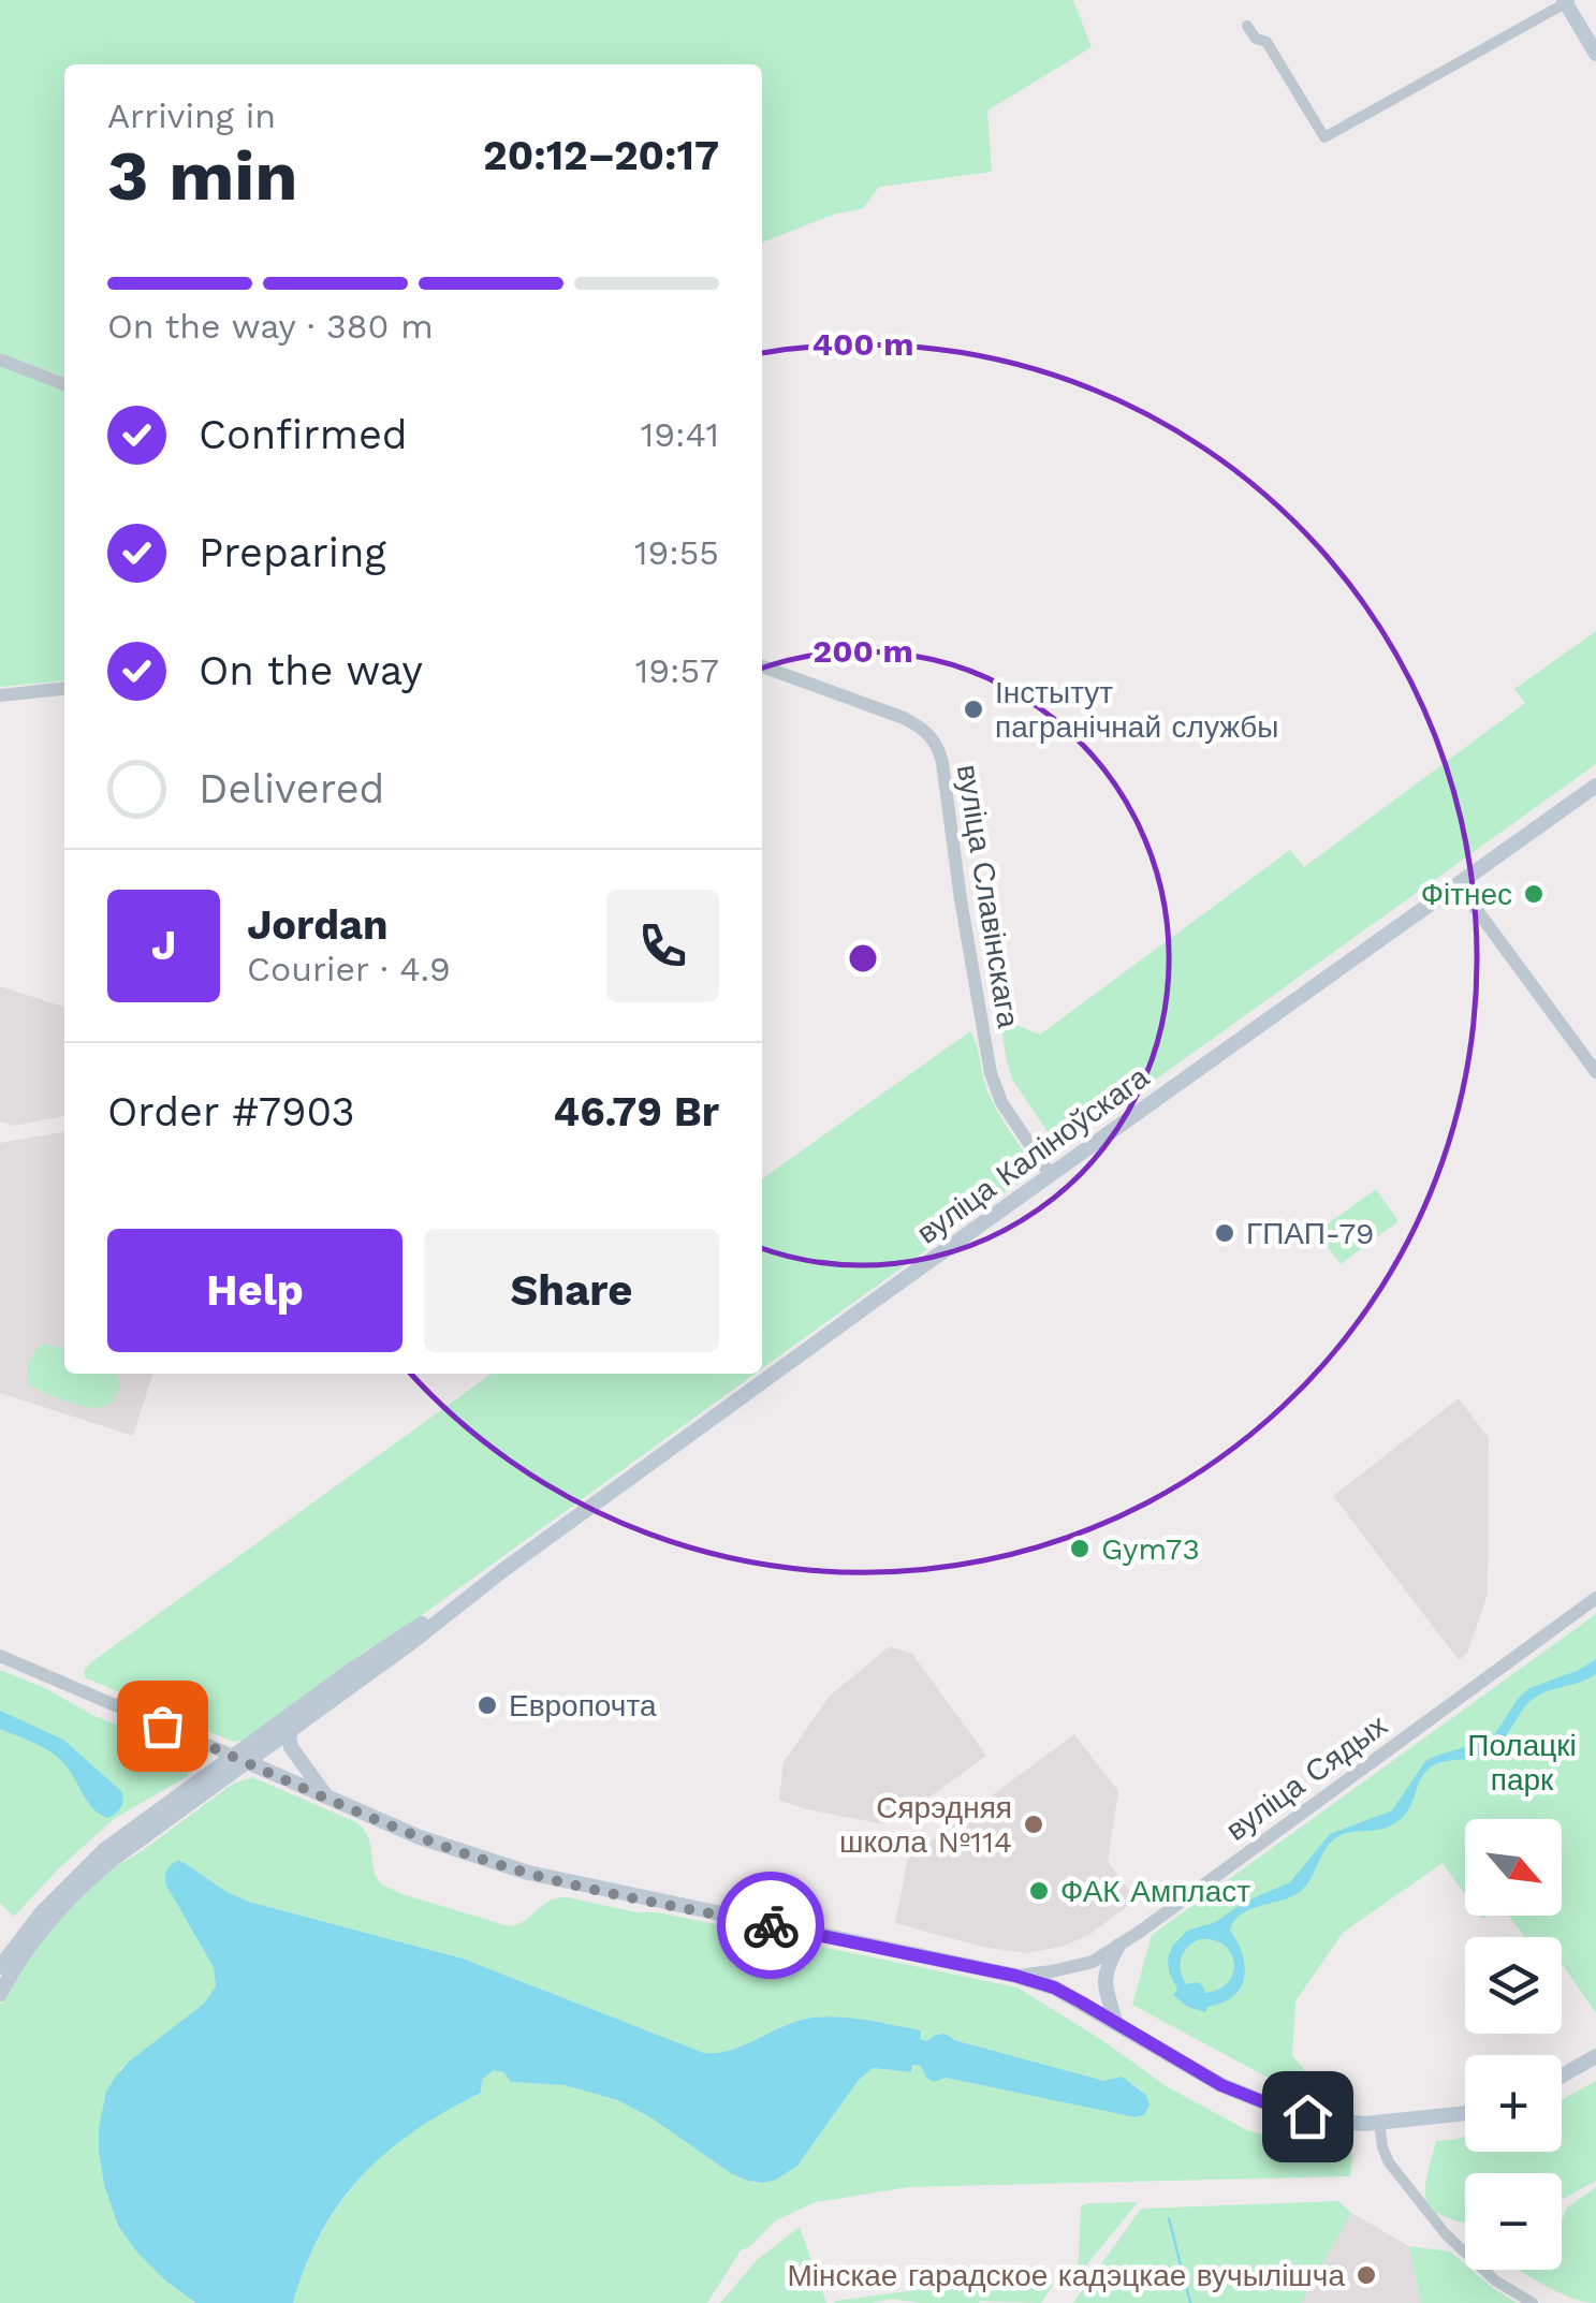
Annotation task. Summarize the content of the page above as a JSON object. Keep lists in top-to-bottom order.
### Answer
{
  "streets": {
    "main road": ["вуліца Каліноўскага", "вуліца Сядых"],
    "street": ["вуліца Славінскага"]
  },
  "crossings": [
    ["вуліца Славінскага", "вуліца Каліноўскага"],
    ["вуліца Каліноўскага", "вуліца Сядых"]
  ],
  "parks": ["Полацкі парк"],
  "places": [
    "Інстытут пагранічнай службы",
    "Фітнес",
    "ГПАП-79",
    "Gym73",
    "Европочта",
    "Сярэдняя школа №114",
    "ФАК Ампласт",
    "Мінскае гарадское кадэцкае вучылішча"
  ],
  "north": "bottom right",
  "page": {
    "heading": ["3 min", "Arriving in", "20:12–20:17"],
    "panel": [
      "Jordan",
      "Courier · 4.9",
      "Order #7903",
      "46.79 Br"
    ],
    "bar": "On the way · 380 m",
    "list": [
      ["Confirmed", "19:41"],
      ["Preparing", "19:55"],
      ["On the way", "19:57"],
      "Delivered"
    ],
    "round": "J",
    "buttons": ["Help", "Share"],
    "map_buttons": ["+", "−"]
  },
  "rings": ["400 m", "200 m"]
}
